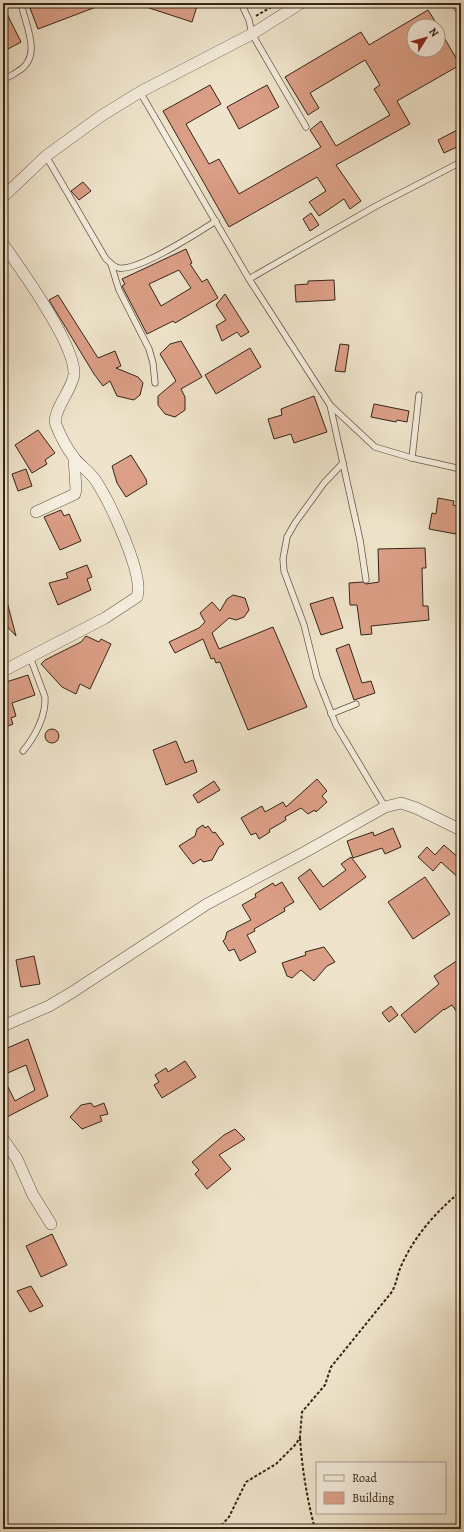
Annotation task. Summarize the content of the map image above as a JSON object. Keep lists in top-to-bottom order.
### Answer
{
  "legend": ["Road", "Building"],
  "north": "top right"
}
